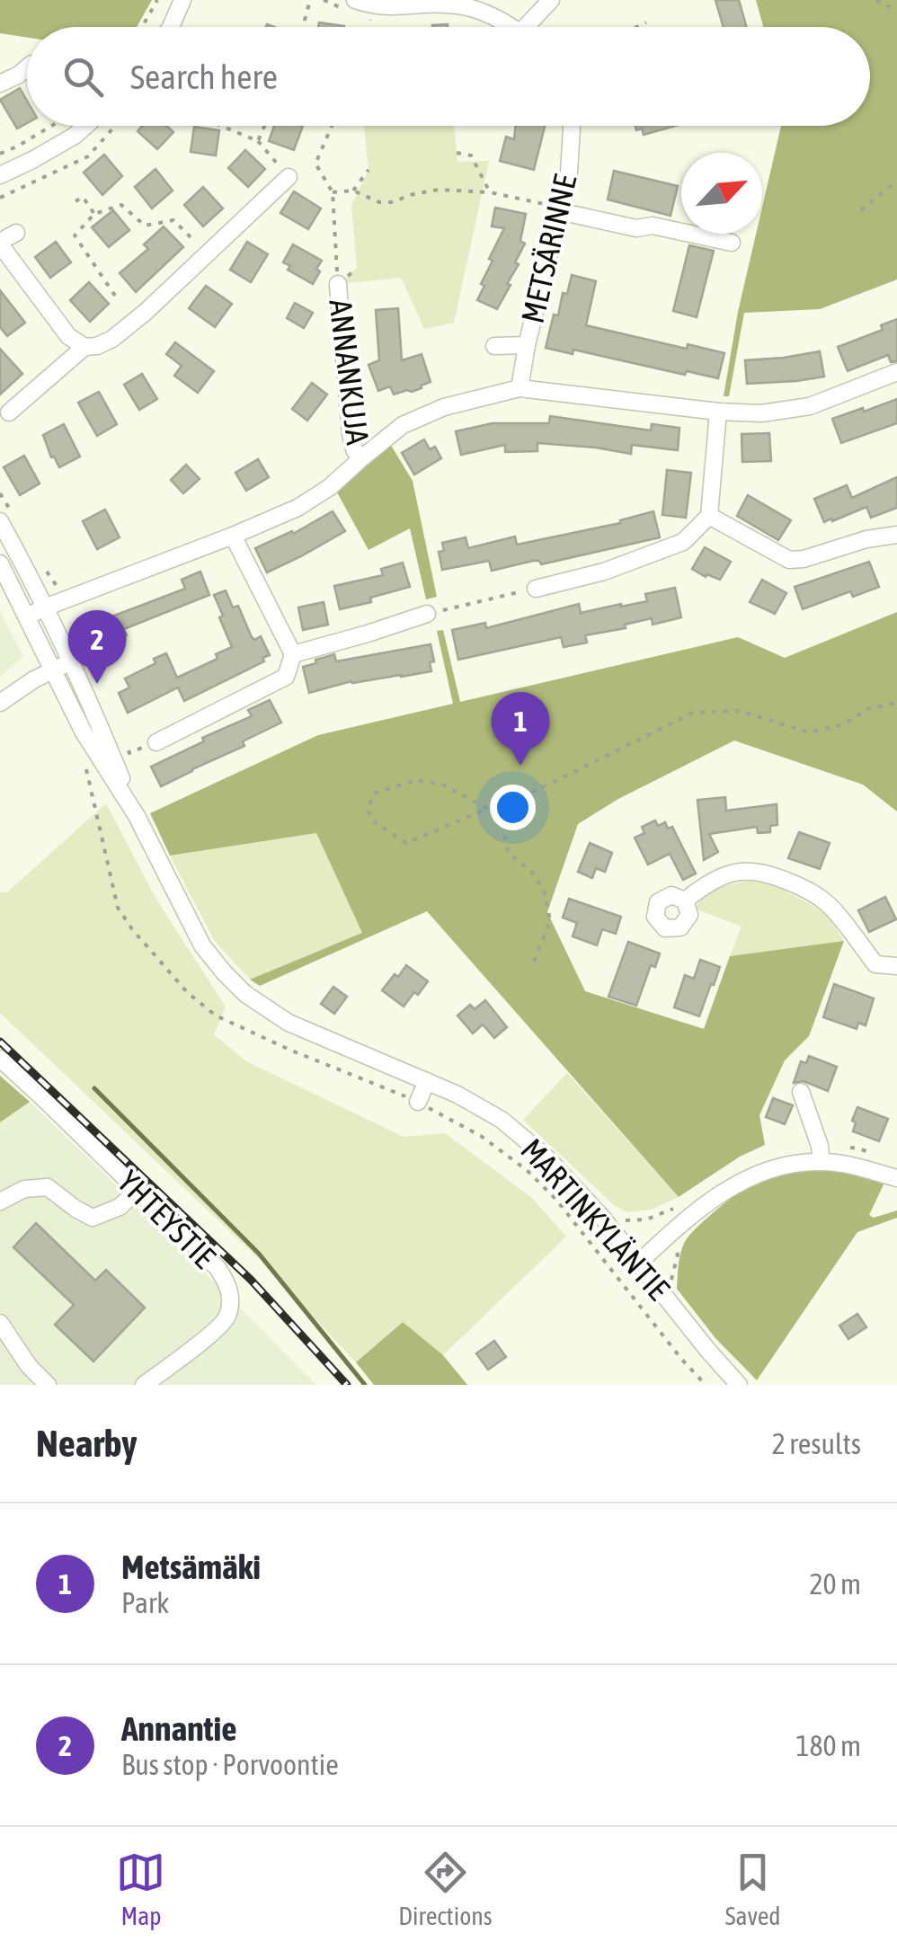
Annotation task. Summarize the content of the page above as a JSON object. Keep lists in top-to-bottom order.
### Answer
{
  "streets": {
    "street": [
      "METSÄRINNE",
      "ANNANKUJA",
      "YHTEYSTIE",
      "MARTINKYLÄNTIE"
    ]
  },
  "north": "top right",
  "page": {
    "search": "Search here",
    "pins": ["2", "1"],
    "heading": ["Nearby", "2 results"],
    "list": [
      {
        "mark": "1",
        "name": "Metsämäki",
        "note": "Park",
        "value": "20 m"
      },
      {
        "mark": "2",
        "name": "Annantie",
        "note": "Bus stop · Porvoontie",
        "value": "180 m"
      }
    ],
    "nav": ["Map", "Directions", "Saved"]
  }
}
